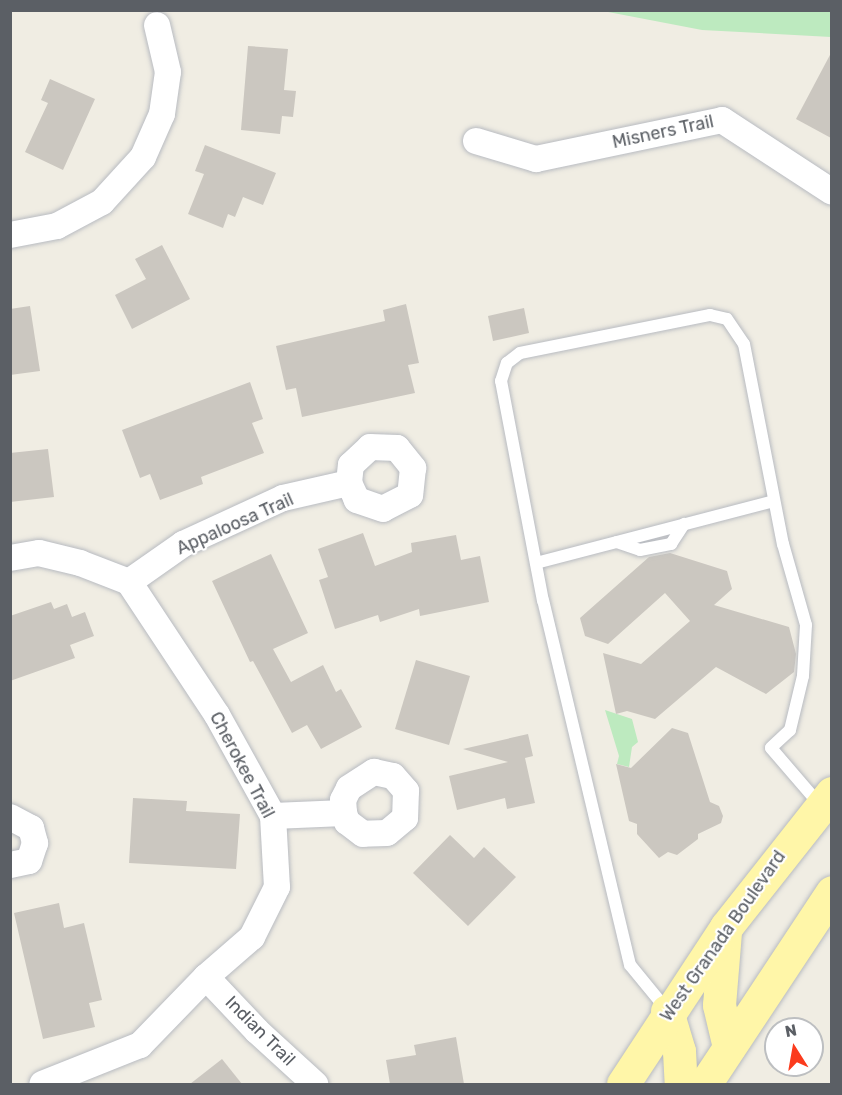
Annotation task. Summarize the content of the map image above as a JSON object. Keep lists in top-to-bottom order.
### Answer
{
  "streets": {
    "main road": ["West Granada Boulevard"],
    "street": [
      "Misners Trail",
      "Appaloosa Trail",
      "Cherokee Trail",
      "Indian Trail"
    ]
  },
  "crossings": [
    ["Appaloosa Trail", "Cherokee Trail"],
    ["Cherokee Trail", "Indian Trail"]
  ],
  "north": "top"
}
